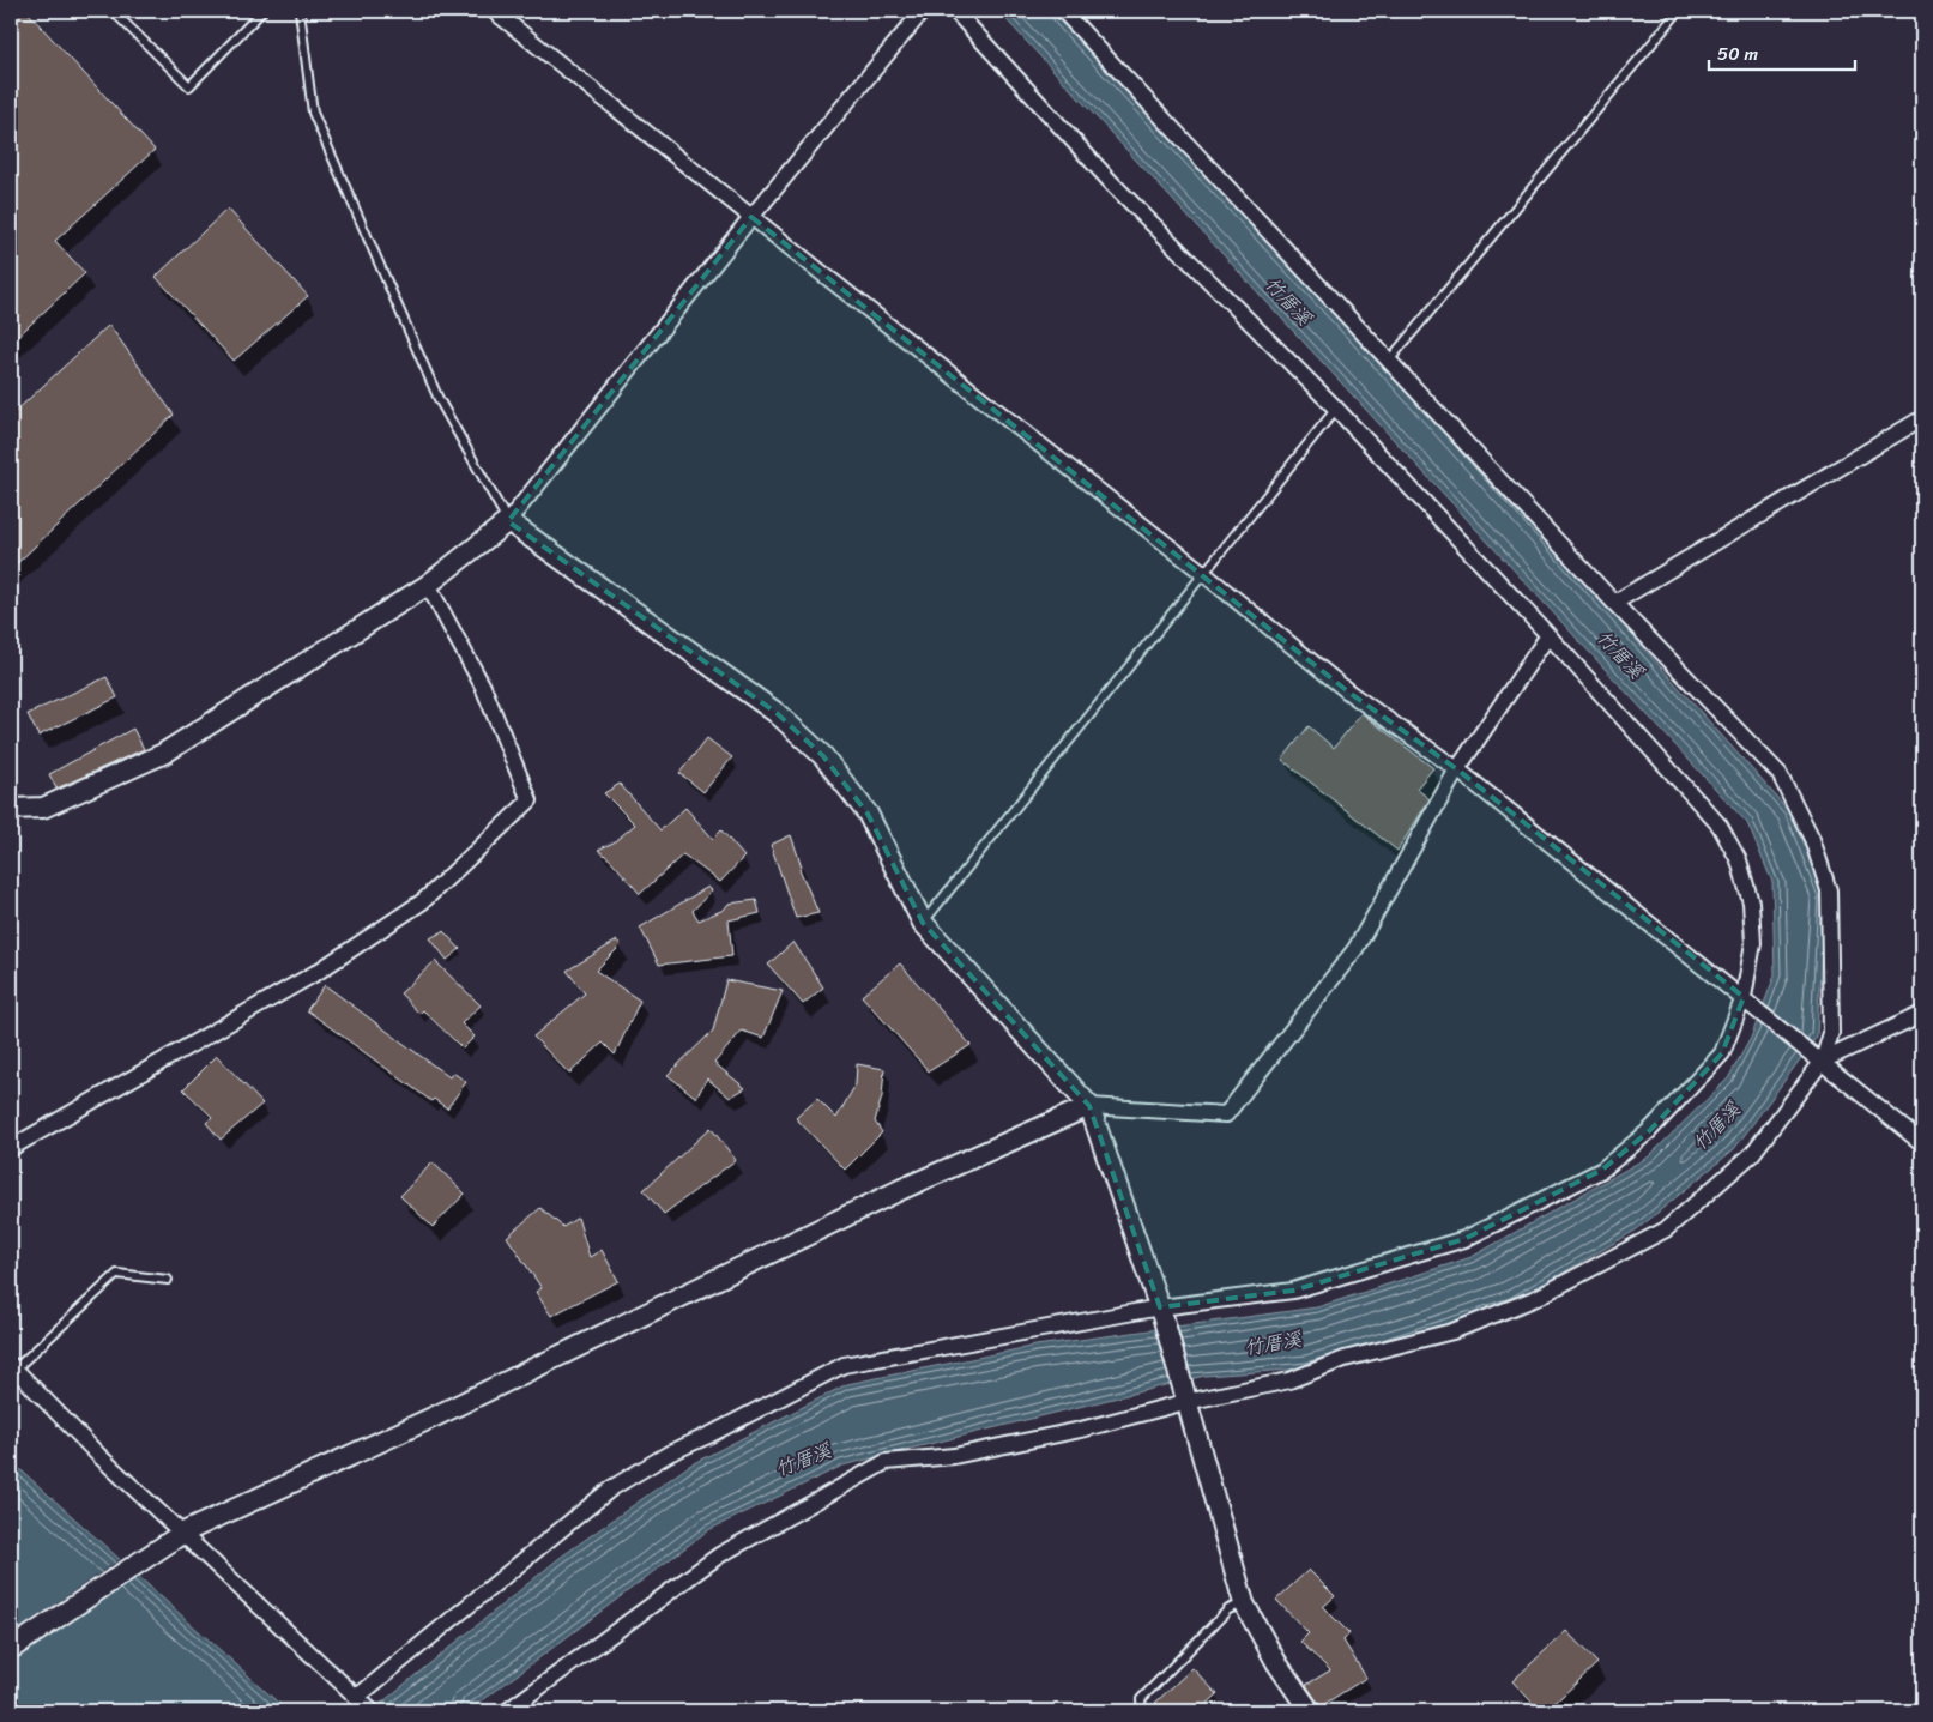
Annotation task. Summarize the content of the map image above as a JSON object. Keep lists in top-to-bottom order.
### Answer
{
  "water": ["竹厝溪"],
  "scale_bar": "50 m"
}
